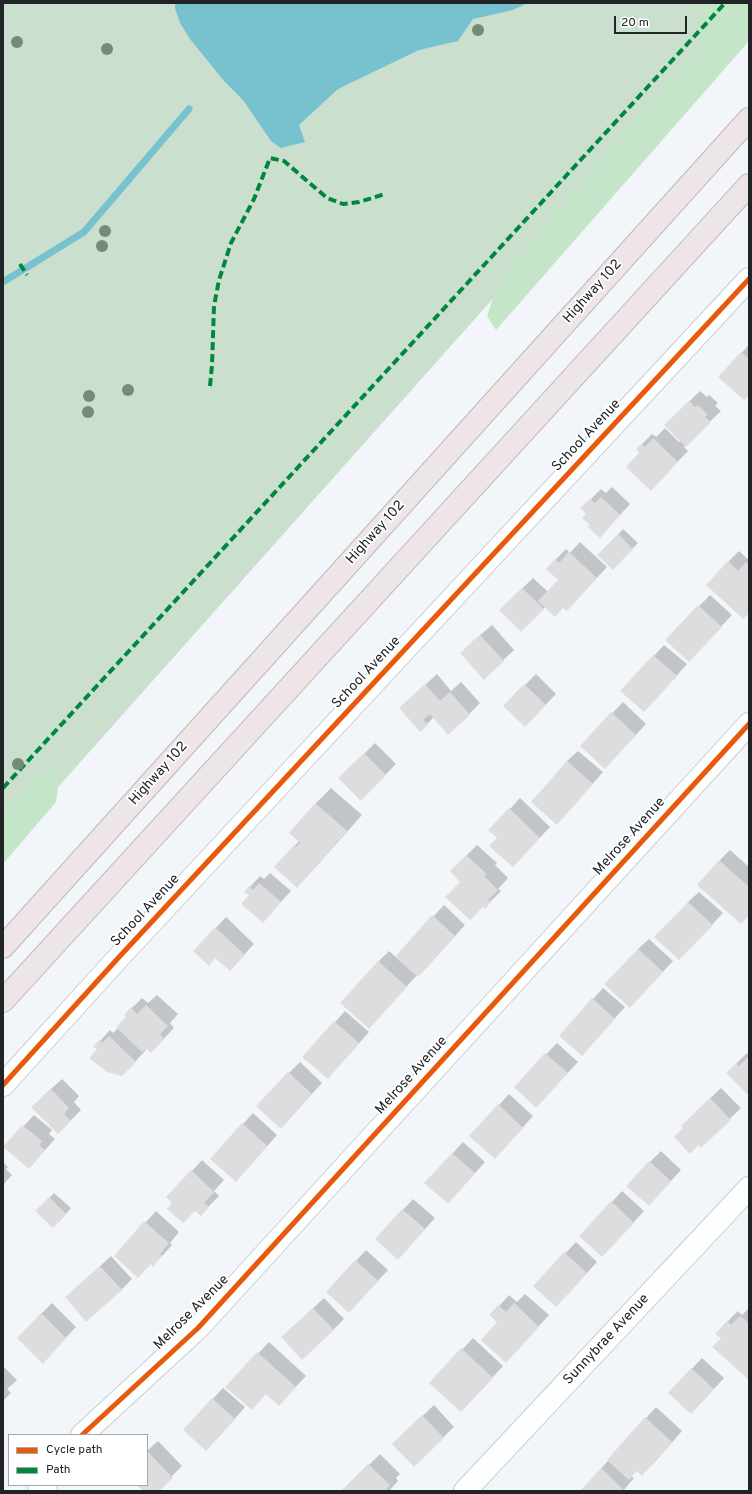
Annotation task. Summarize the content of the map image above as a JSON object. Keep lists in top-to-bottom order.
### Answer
{
  "streets": {
    "highway": ["Highway 102"],
    "street": ["School Avenue", "Melrose Avenue", "Sunnybrae Avenue"]
  },
  "legend": ["Cycle path", "Path"],
  "scale_bar": "20 m"
}
